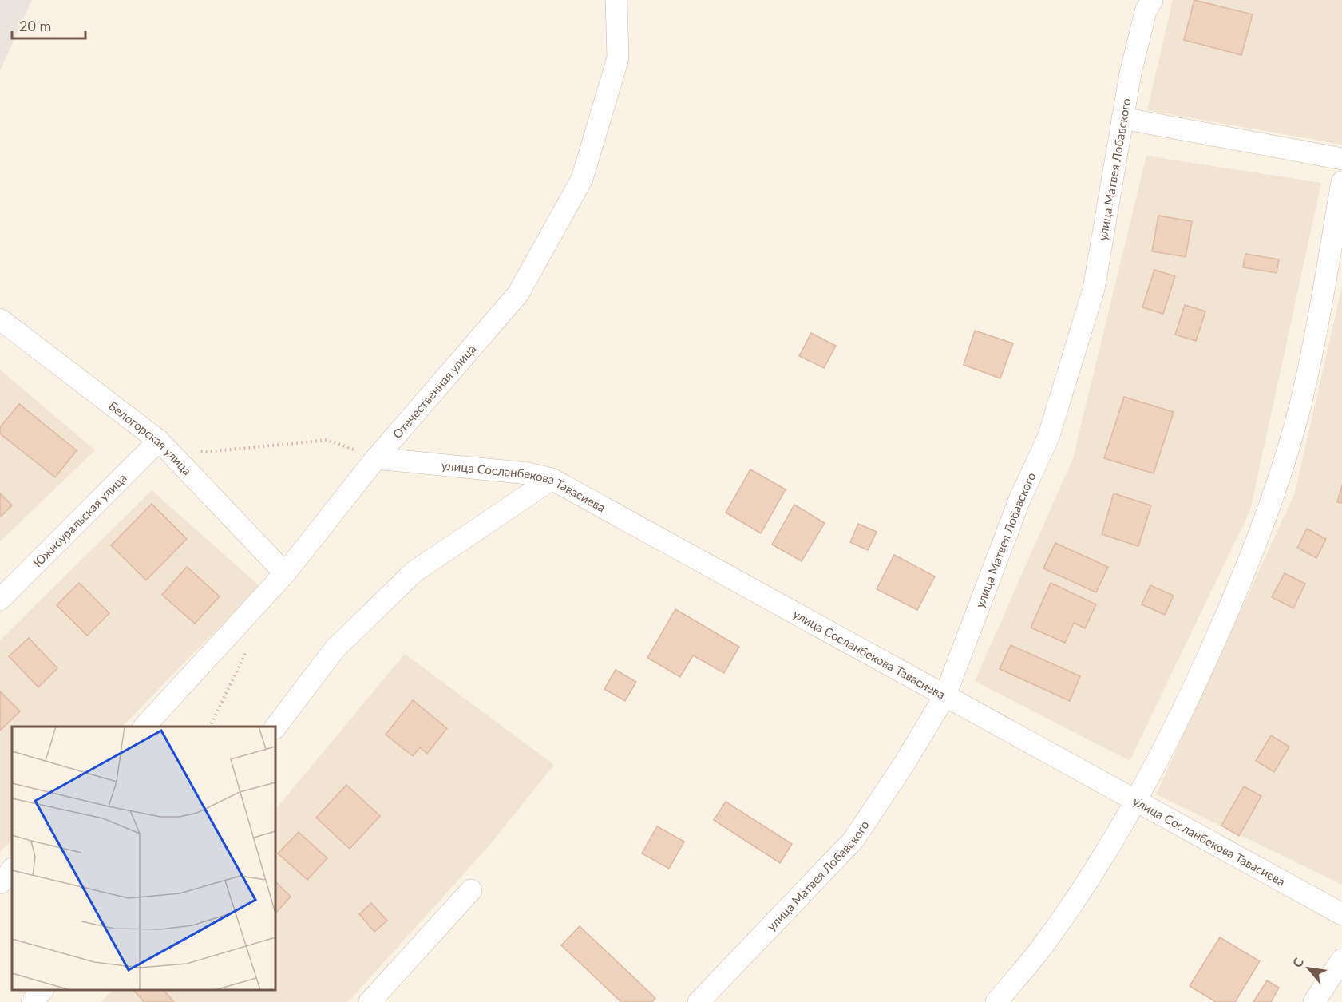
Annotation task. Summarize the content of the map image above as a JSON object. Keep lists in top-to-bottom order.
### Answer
{
  "streets": {
    "street": [
      "улица Матвея Лобавского",
      "Отечественная улица",
      "Белогорская улица",
      "улица Сосланбекова Тавасиева",
      "Южноуральская улица"
    ]
  },
  "crossings": [
    ["улица Матвея Лобавского", "улица Сосланбекова Тавасиева"],
    ["Отечественная улица", "Белогорская улица"],
    ["Отечественная улица", "улица Сосланбекова Тавасиева"],
    ["Белогорская улица", "Южноуральская улица"]
  ],
  "scale_bar": "20 m",
  "north": "top left"
}
